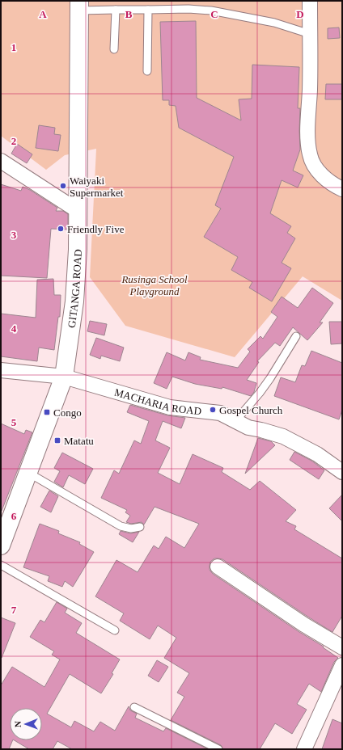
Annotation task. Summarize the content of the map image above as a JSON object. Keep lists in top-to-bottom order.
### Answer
{
  "streets": {
    "main road": ["GITANGA ROAD"],
    "street": ["MACHARIA ROAD"]
  },
  "crossings": [
    ["GITANGA ROAD", "MACHARIA ROAD"]
  ],
  "parks": ["Rusinga School Playground"],
  "places": {
    "other": ["Waiyaki Supermarket", "Friendly Five", "Gospel Church"],
    "transit": ["Congo", "Matatu"]
  },
  "north": "left",
  "grid": {
    "columns": [
      "A",
      "B",
      "C",
      "D"
    ],
    "rows": [
      "1",
      "2",
      "3",
      "4",
      "5",
      "6",
      "7"
    ]
  }
}
